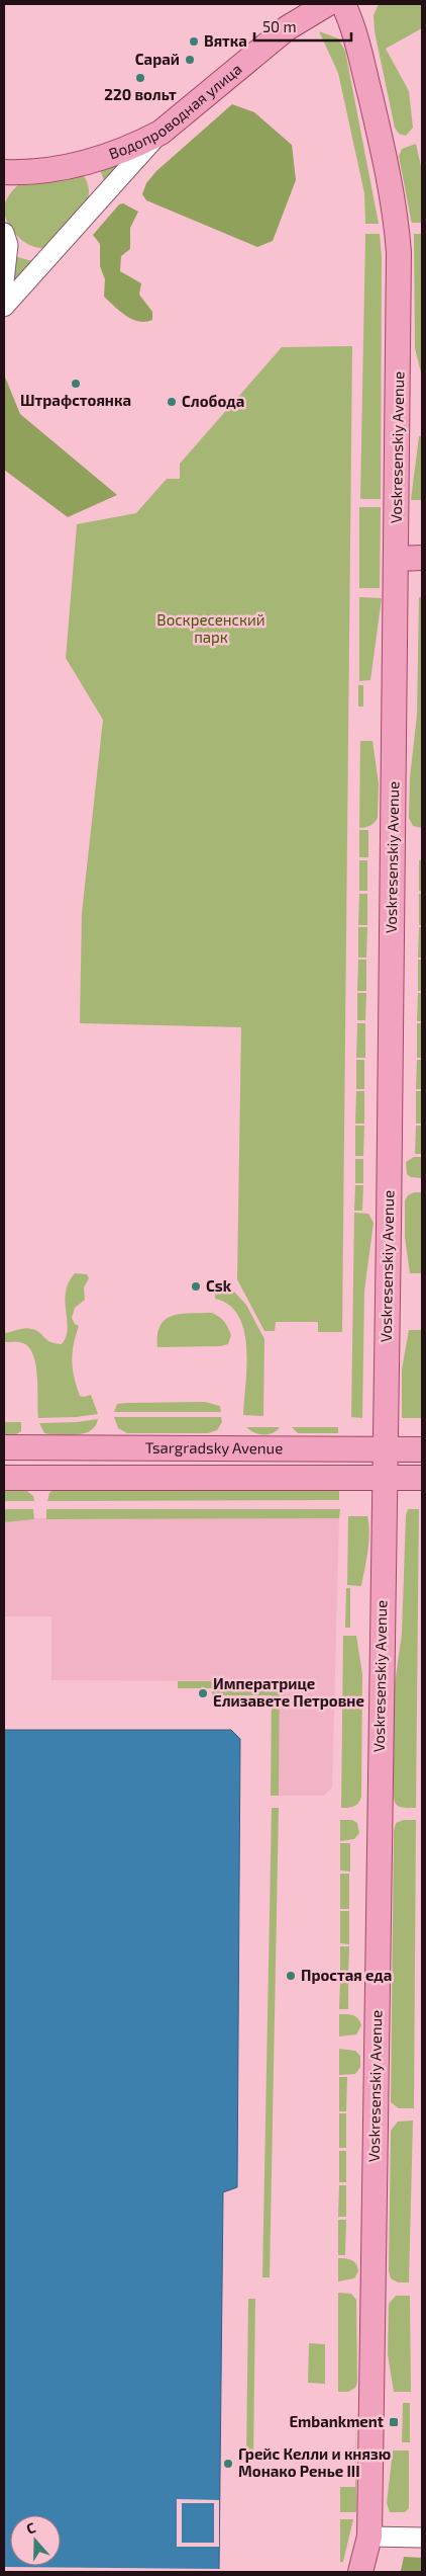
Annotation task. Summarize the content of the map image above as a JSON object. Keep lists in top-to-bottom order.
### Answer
{
  "streets": {
    "main road": ["Водопроводная улица", "Voskresenskiy Avenue", "Tsargradsky Avenue"]
  },
  "crossings": [
    ["Voskresenskiy Avenue", "Tsargradsky Avenue"]
  ],
  "parks": ["Воскресенский парк"],
  "places": {
    "other": [
      "Вятка",
      "Сарай",
      "220 вольт",
      "Штрафстоянка",
      "Слобода",
      "Csk",
      "Императрице Елизавете Петровне",
      "Простая еда",
      "Грейс Келли и князю Монако Ренье III"
    ],
    "transit": ["Embankment"]
  },
  "scale_bar": "50 m",
  "north": "top"
}
